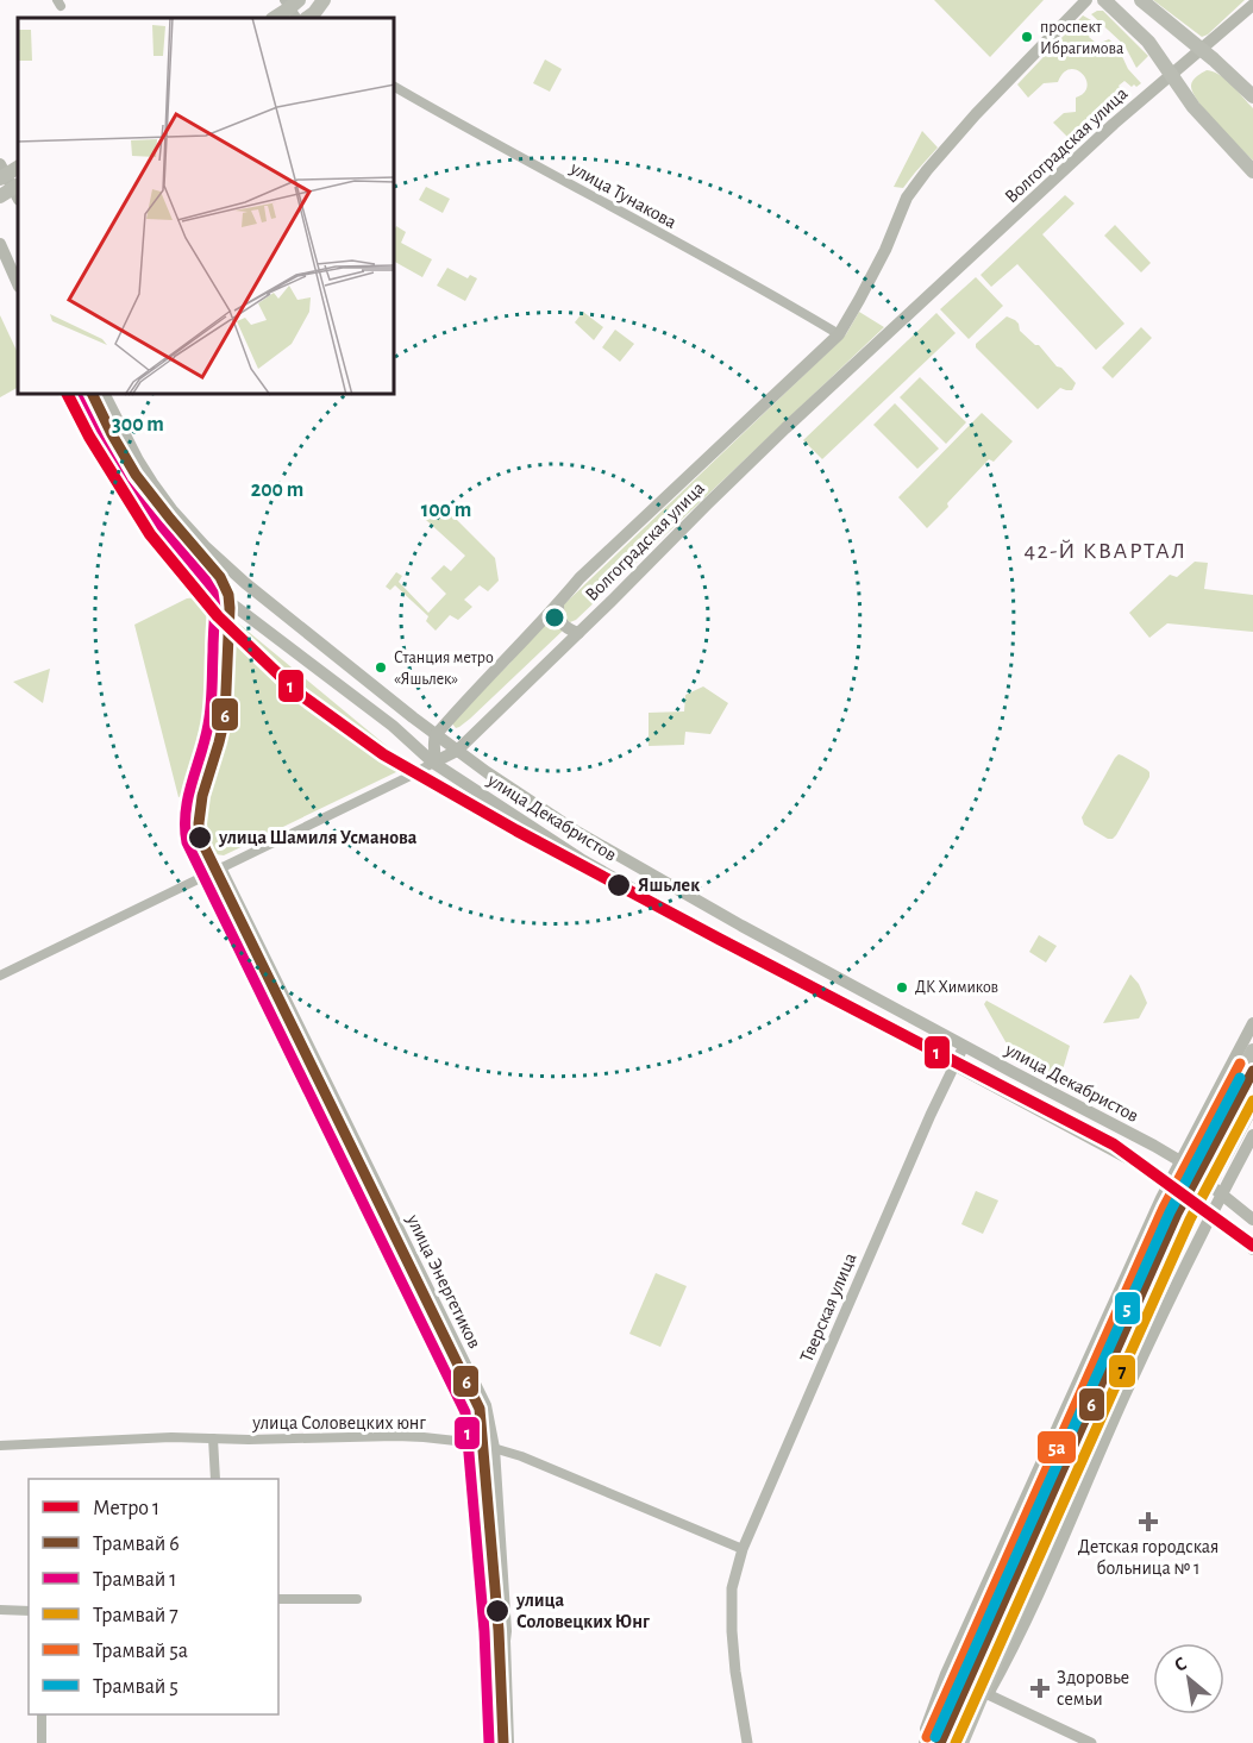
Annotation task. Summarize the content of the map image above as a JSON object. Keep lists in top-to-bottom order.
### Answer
{
  "streets": {
    "main road": ["Волгоградская улица", "улица Декабристов"],
    "street": [
      "улица Тунакова",
      "улица Энергетиков",
      "Тверская улица",
      "улица Соловецких юнг"
    ]
  },
  "crossings": [
    ["Волгоградская улица", "улица Тунакова"],
    ["Волгоградская улица", "улица Декабристов"],
    ["улица Декабристов", "Тверская улица"],
    ["улица Энергетиков", "улица Соловецких юнг"],
    ["Тверская улица", "улица Соловецких юнг"]
  ],
  "districts": ["42-Й КВАРТАЛ"],
  "places": {
    "other": [
      "проспект Ибрагимова",
      "Станция метро «Яшьлек»",
      "улица Шамиля Усманова",
      "Яшьлек",
      "ДК Химиков",
      "улица Соловецких Юнг"
    ],
    "health": ["Детская городская больница № 1", "Здоровье семьи"]
  },
  "lines": [
    "metro line 1",
    "tram line 6",
    "tram line 1",
    "tram line 5а",
    "tram line 5",
    "tram line 7"
  ],
  "legend": [
    "Метро 1",
    "Трамвай 6",
    "Трамвай 1",
    "Трамвай 7",
    "Трамвай 5а",
    "Трамвай 5"
  ],
  "north": "top left",
  "rings": ["300 m", "200 m", "100 m"]
}
